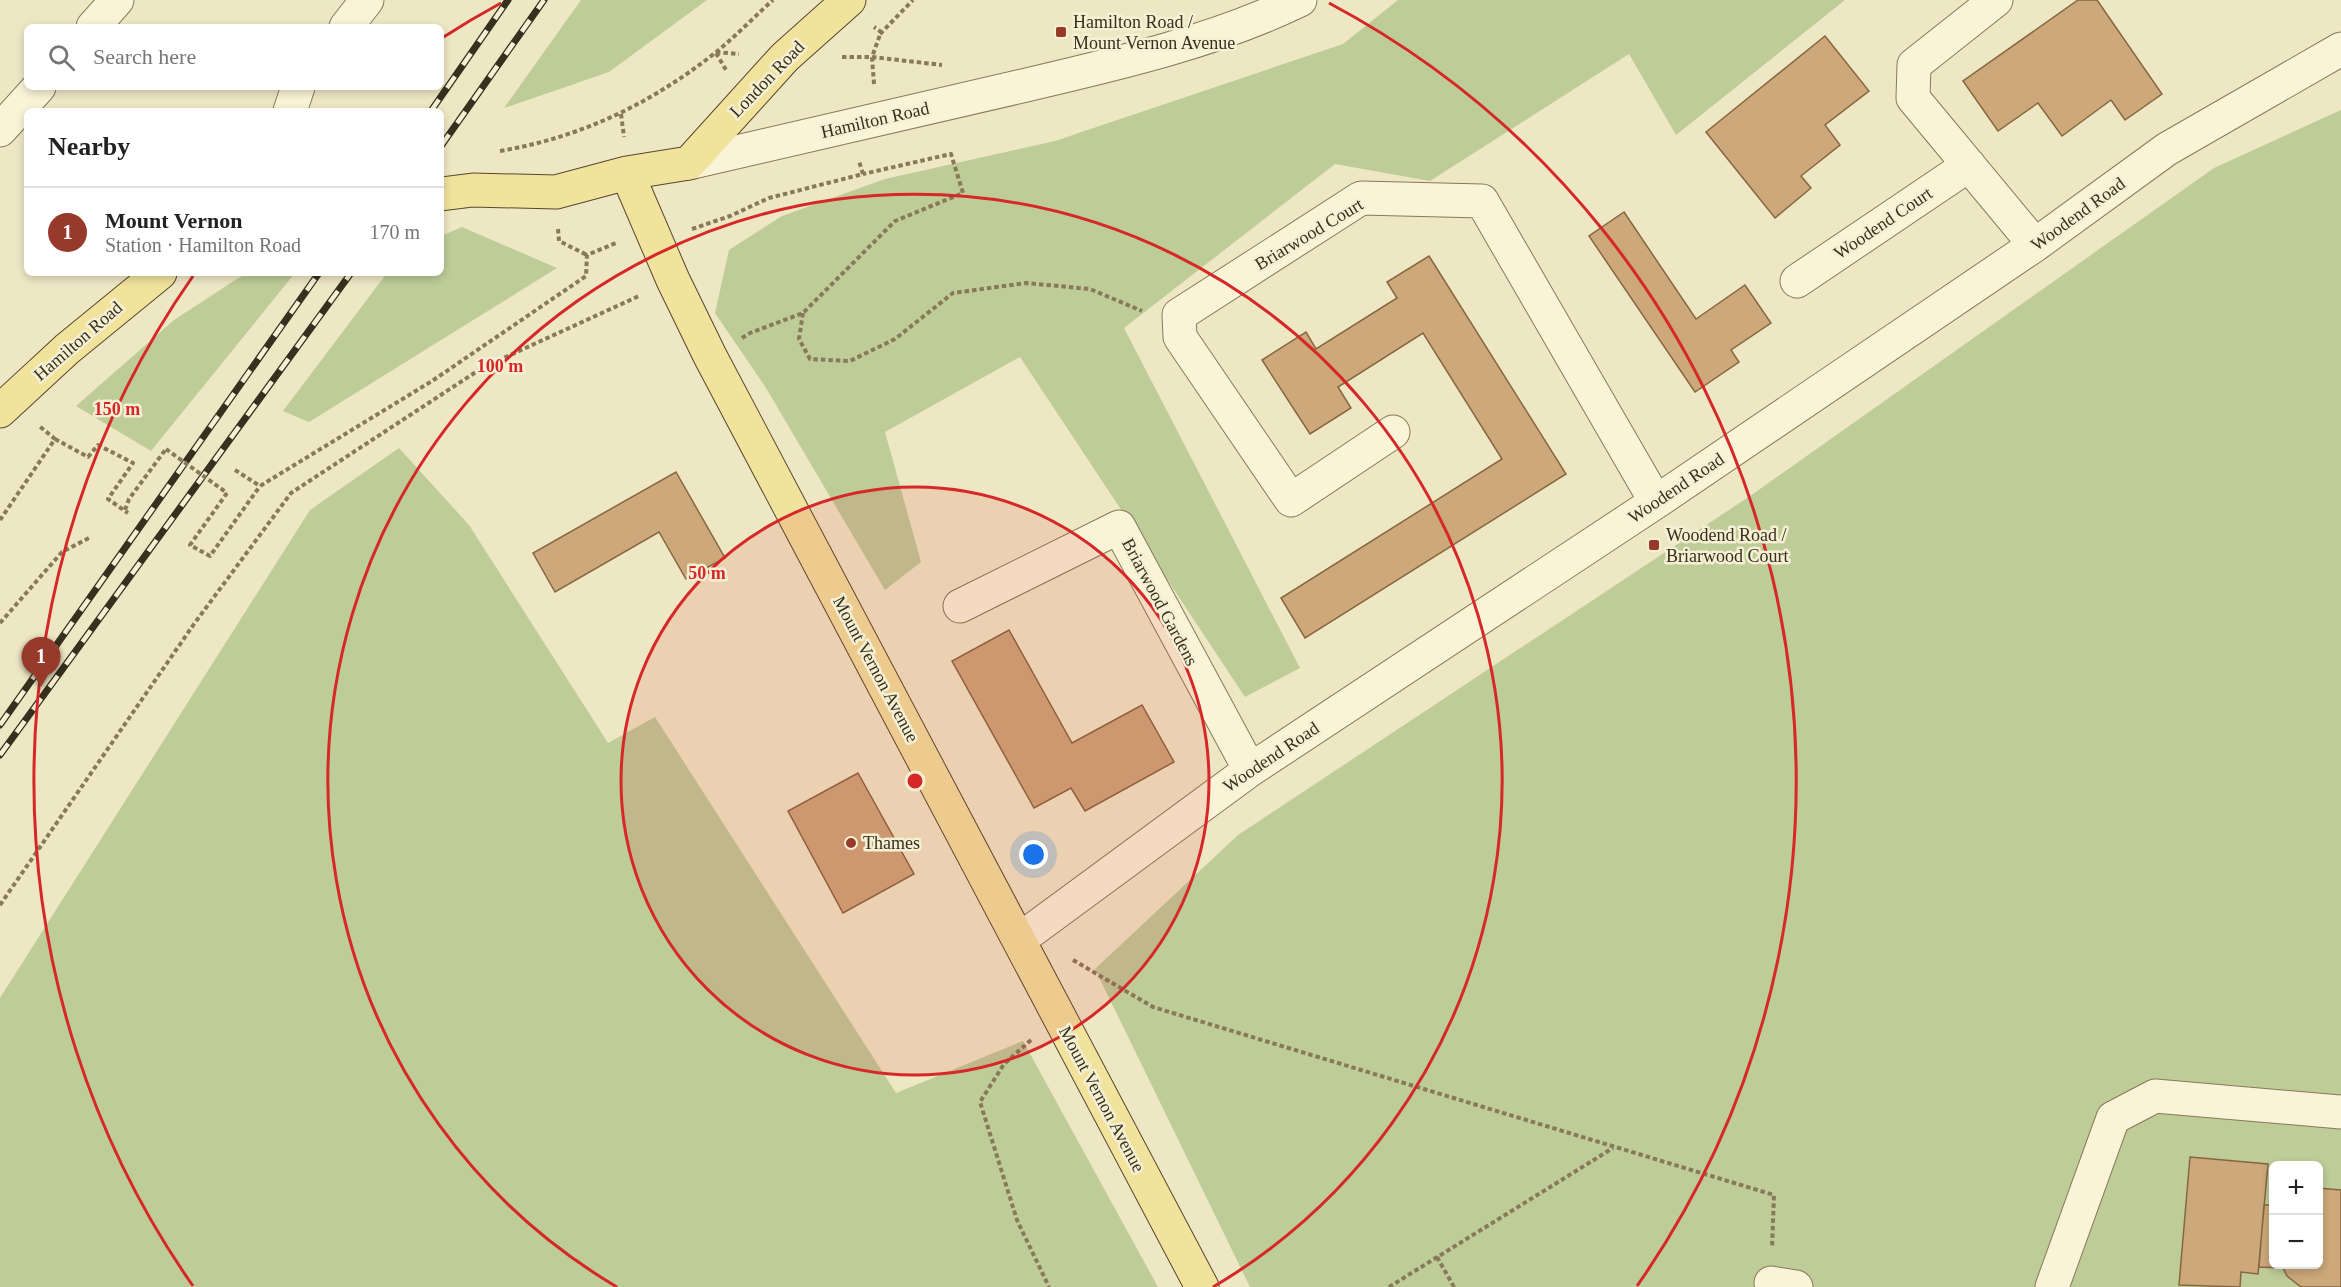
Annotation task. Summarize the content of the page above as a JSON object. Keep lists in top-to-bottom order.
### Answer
{
  "streets": {
    "main road": ["London Road", "Hamilton Road", "Mount Vernon Avenue"],
    "street": [
      "Woodend Road",
      "Woodend Court",
      "Briarwood Court",
      "Briarwood Gardens"
    ]
  },
  "crossings": [
    ["London Road", "Hamilton Road"],
    ["Hamilton Road", "Mount Vernon Avenue"],
    ["Woodend Road", "Briarwood Court"],
    ["Woodend Road", "Briarwood Gardens"],
    ["Woodend Road", "Mount Vernon Avenue"]
  ],
  "places": {
    "transit": ["Hamilton Road / Mount Vernon Avenue", "Woodend Road / Briarwood Court"],
    "other": ["Thames"]
  },
  "page": {
    "search": "Search here",
    "heading": "Nearby",
    "list": [
      {
        "mark": "1",
        "name": "Mount Vernon",
        "note": "Station · Hamilton Road",
        "value": "170 m"
      }
    ],
    "pins": "1",
    "map_buttons": ["+", "−"]
  },
  "rings": ["100 m", "150 m", "50 m"]
}
